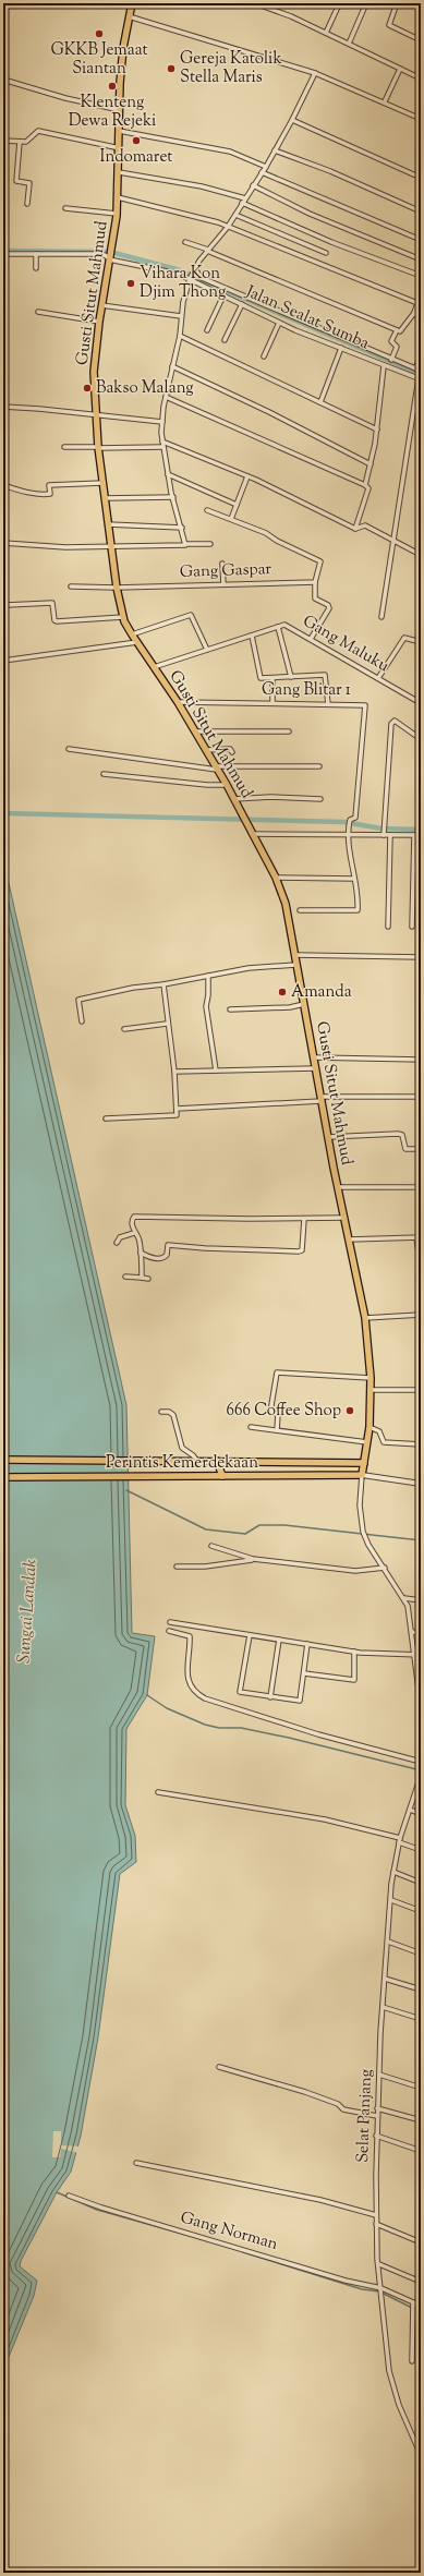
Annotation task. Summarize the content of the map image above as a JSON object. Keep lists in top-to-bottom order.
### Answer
{
  "streets": {
    "highway": ["Gusti Situt Mahmud", "Perintis Kemerdekaan"],
    "street": [
      "Jalan Sealat Sumba",
      "Gang Gaspar",
      "Gang Maluku",
      "Gang Blitar 1",
      "Selat Panjang",
      "Gang Norman"
    ]
  },
  "crossings": [
    ["Gusti Situt Mahmud", "Jalan Sealat Sumba"],
    ["Gusti Situt Mahmud", "Gang Gaspar"],
    ["Gusti Situt Mahmud", "Gang Maluku"],
    ["Gusti Situt Mahmud", "Gang Blitar 1"],
    ["Gusti Situt Mahmud", "Perintis Kemerdekaan"],
    ["Selat Panjang", "Gang Norman"]
  ],
  "water": ["Sungai Landak"],
  "places": [
    "GKKB Jemaat Siantan",
    "Gereja Katolik Stella Maris",
    "Klenteng Dewa Rejeki",
    "Indomaret",
    "Vihara Kon Djim Thong",
    "Bakso Malang",
    "Amanda",
    "666 Coffee Shop"
  ]
}
